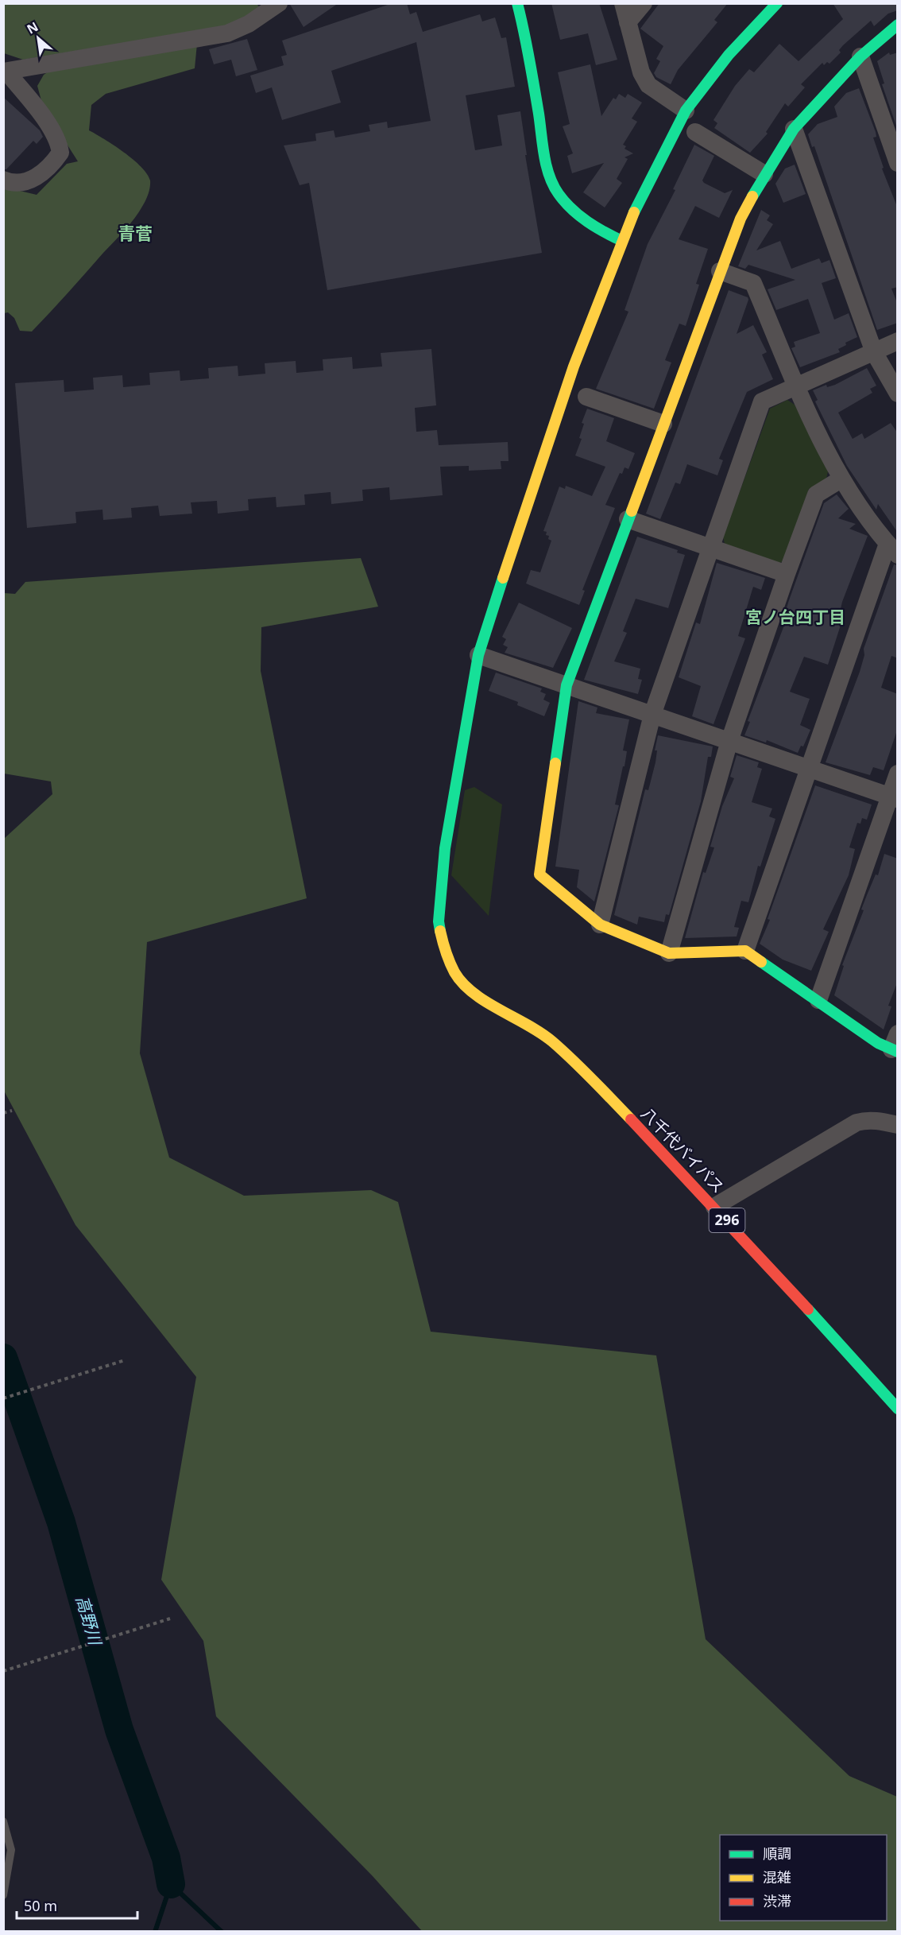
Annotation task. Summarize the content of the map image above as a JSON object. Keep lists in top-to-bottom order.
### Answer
{
  "streets": {
    "main road": ["八千代バイパス", "296"]
  },
  "districts": ["青菅", "宮ノ台四丁目"],
  "water": ["高野川"],
  "legend": ["順調", "混雑", "渋滞"],
  "scale_bar": "50 m",
  "north": "top left"
}
